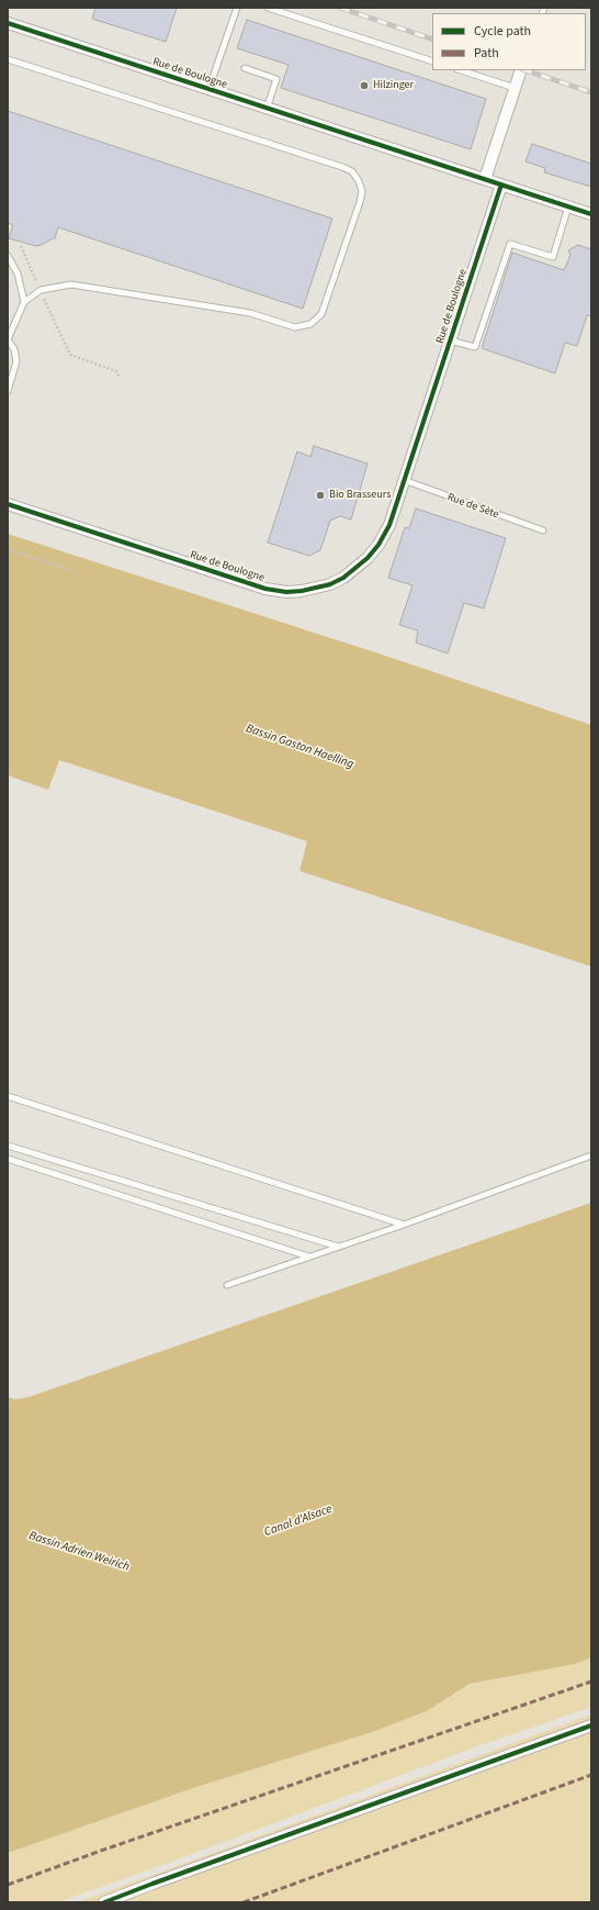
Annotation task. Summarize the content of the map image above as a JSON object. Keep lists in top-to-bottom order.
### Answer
{
  "streets": {
    "street": ["Rue de Boulogne"],
    "lane": ["Rue de Sète"]
  },
  "crossings": [
    ["Rue de Boulogne", "Rue de Sète"]
  ],
  "water": ["Bassin Gaston Haelling", "Canal d'Alsace", "Bassin Adrien Weirich"],
  "places": ["Hilzinger", "Bio Brasseurs"],
  "legend": ["Cycle path", "Path"]
}
